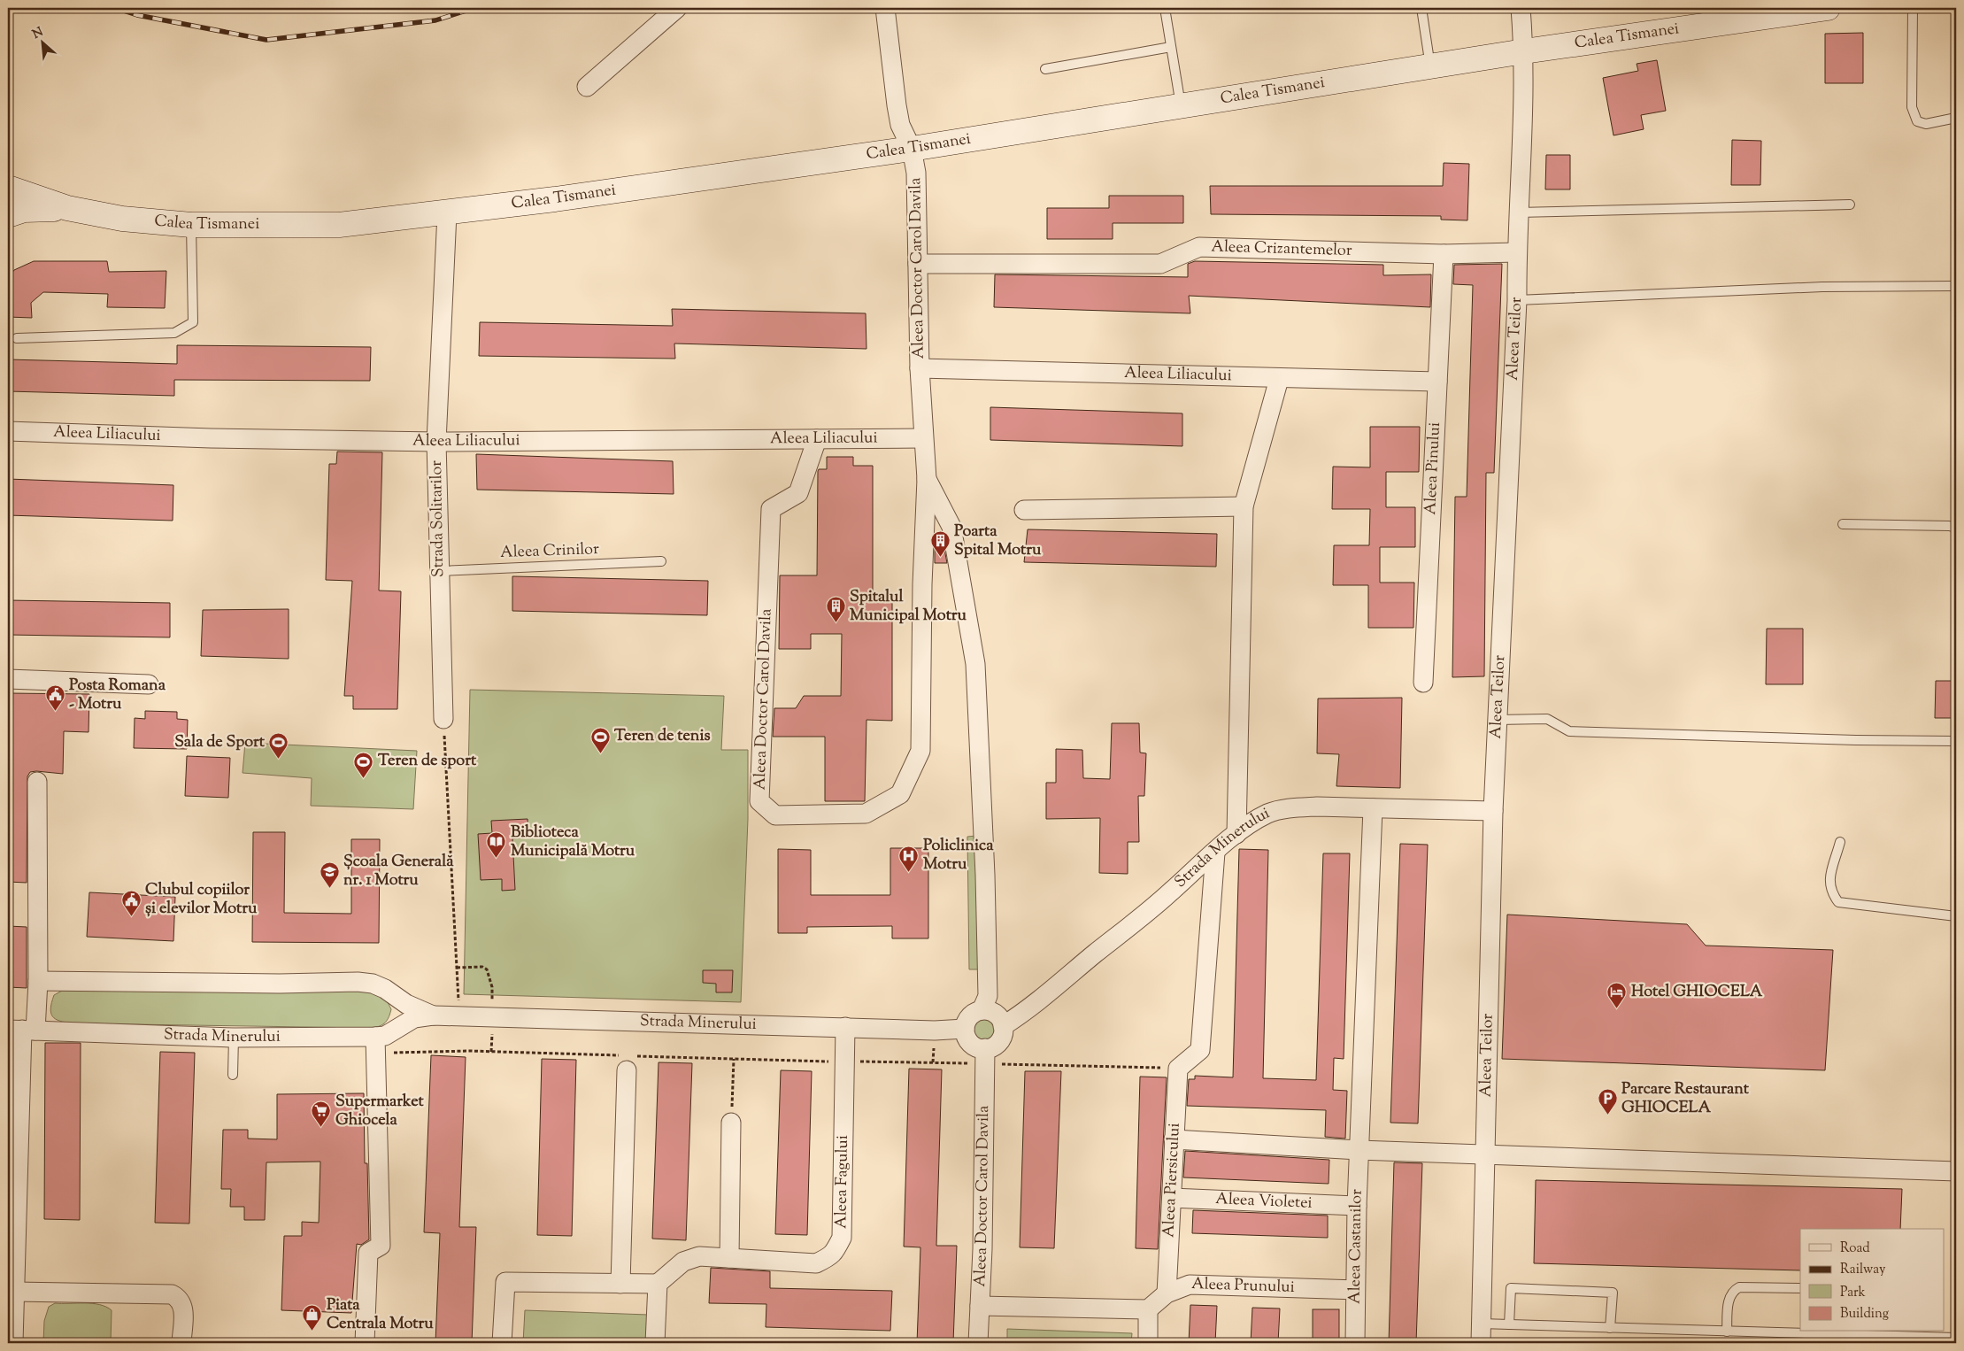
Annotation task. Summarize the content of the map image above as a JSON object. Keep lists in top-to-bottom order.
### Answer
{
  "streets": {
    "main road": ["Calea Tismanei"],
    "street": [
      "Aleea Crizantemelor",
      "Aleea Doctor Carol Davila",
      "Aleea Teilor",
      "Aleea Liliacului",
      "Aleea Pinului",
      "Strada Solitarilor",
      "Strada Minerului",
      "Aleea Fagului",
      "Aleea Piersicului",
      "Aleea Violetei",
      "Aleea Castanilor",
      "Aleea Prunului"
    ],
    "lane": ["Aleea Crinilor"]
  },
  "crossings": [
    ["Calea Tismanei", "Aleea Doctor Carol Davila"],
    ["Calea Tismanei", "Aleea Teilor"],
    ["Calea Tismanei", "Strada Solitarilor"],
    ["Aleea Crizantemelor", "Aleea Doctor Carol Davila"],
    ["Aleea Crizantemelor", "Aleea Teilor"],
    ["Aleea Crizantemelor", "Aleea Pinului"],
    ["Aleea Doctor Carol Davila", "Aleea Liliacului"],
    ["Aleea Doctor Carol Davila", "Strada Minerului"],
    ["Aleea Teilor", "Strada Minerului"],
    ["Aleea Liliacului", "Aleea Pinului"],
    ["Aleea Liliacului", "Strada Solitarilor"],
    ["Strada Solitarilor", "Aleea Crinilor"],
    ["Strada Minerului", "Aleea Fagului"],
    ["Strada Minerului", "Aleea Castanilor"],
    ["Aleea Piersicului", "Aleea Violetei"],
    ["Aleea Piersicului", "Aleea Prunului"],
    ["Aleea Violetei", "Aleea Castanilor"],
    ["Aleea Castanilor", "Aleea Prunului"]
  ],
  "places": {
    "building": ["Poarta Spital Motru", "Spitalul Municipal Motru"],
    "public building": ["Posta Romana - Motru", "Clubul copiilor și elevilor Motru"],
    "sports": ["Teren de tenis", "Sala de Sport", "Teren de sport"],
    "library": ["Biblioteca Municipală Motru"],
    "hospital": ["Policlinica Motru"],
    "school or university": ["Școala Generală nr. 1 Motru"],
    "hotel": ["Hotel GHIOCELA"],
    "parking": ["Parcare Restaurant GHIOCELA"],
    "supermarket": ["Supermarket Ghiocela"],
    "shop": ["Piata Centrala Motru"]
  },
  "legend": [
    "Road",
    "Railway",
    "Park",
    "Building"
  ],
  "north": "top left"
}
